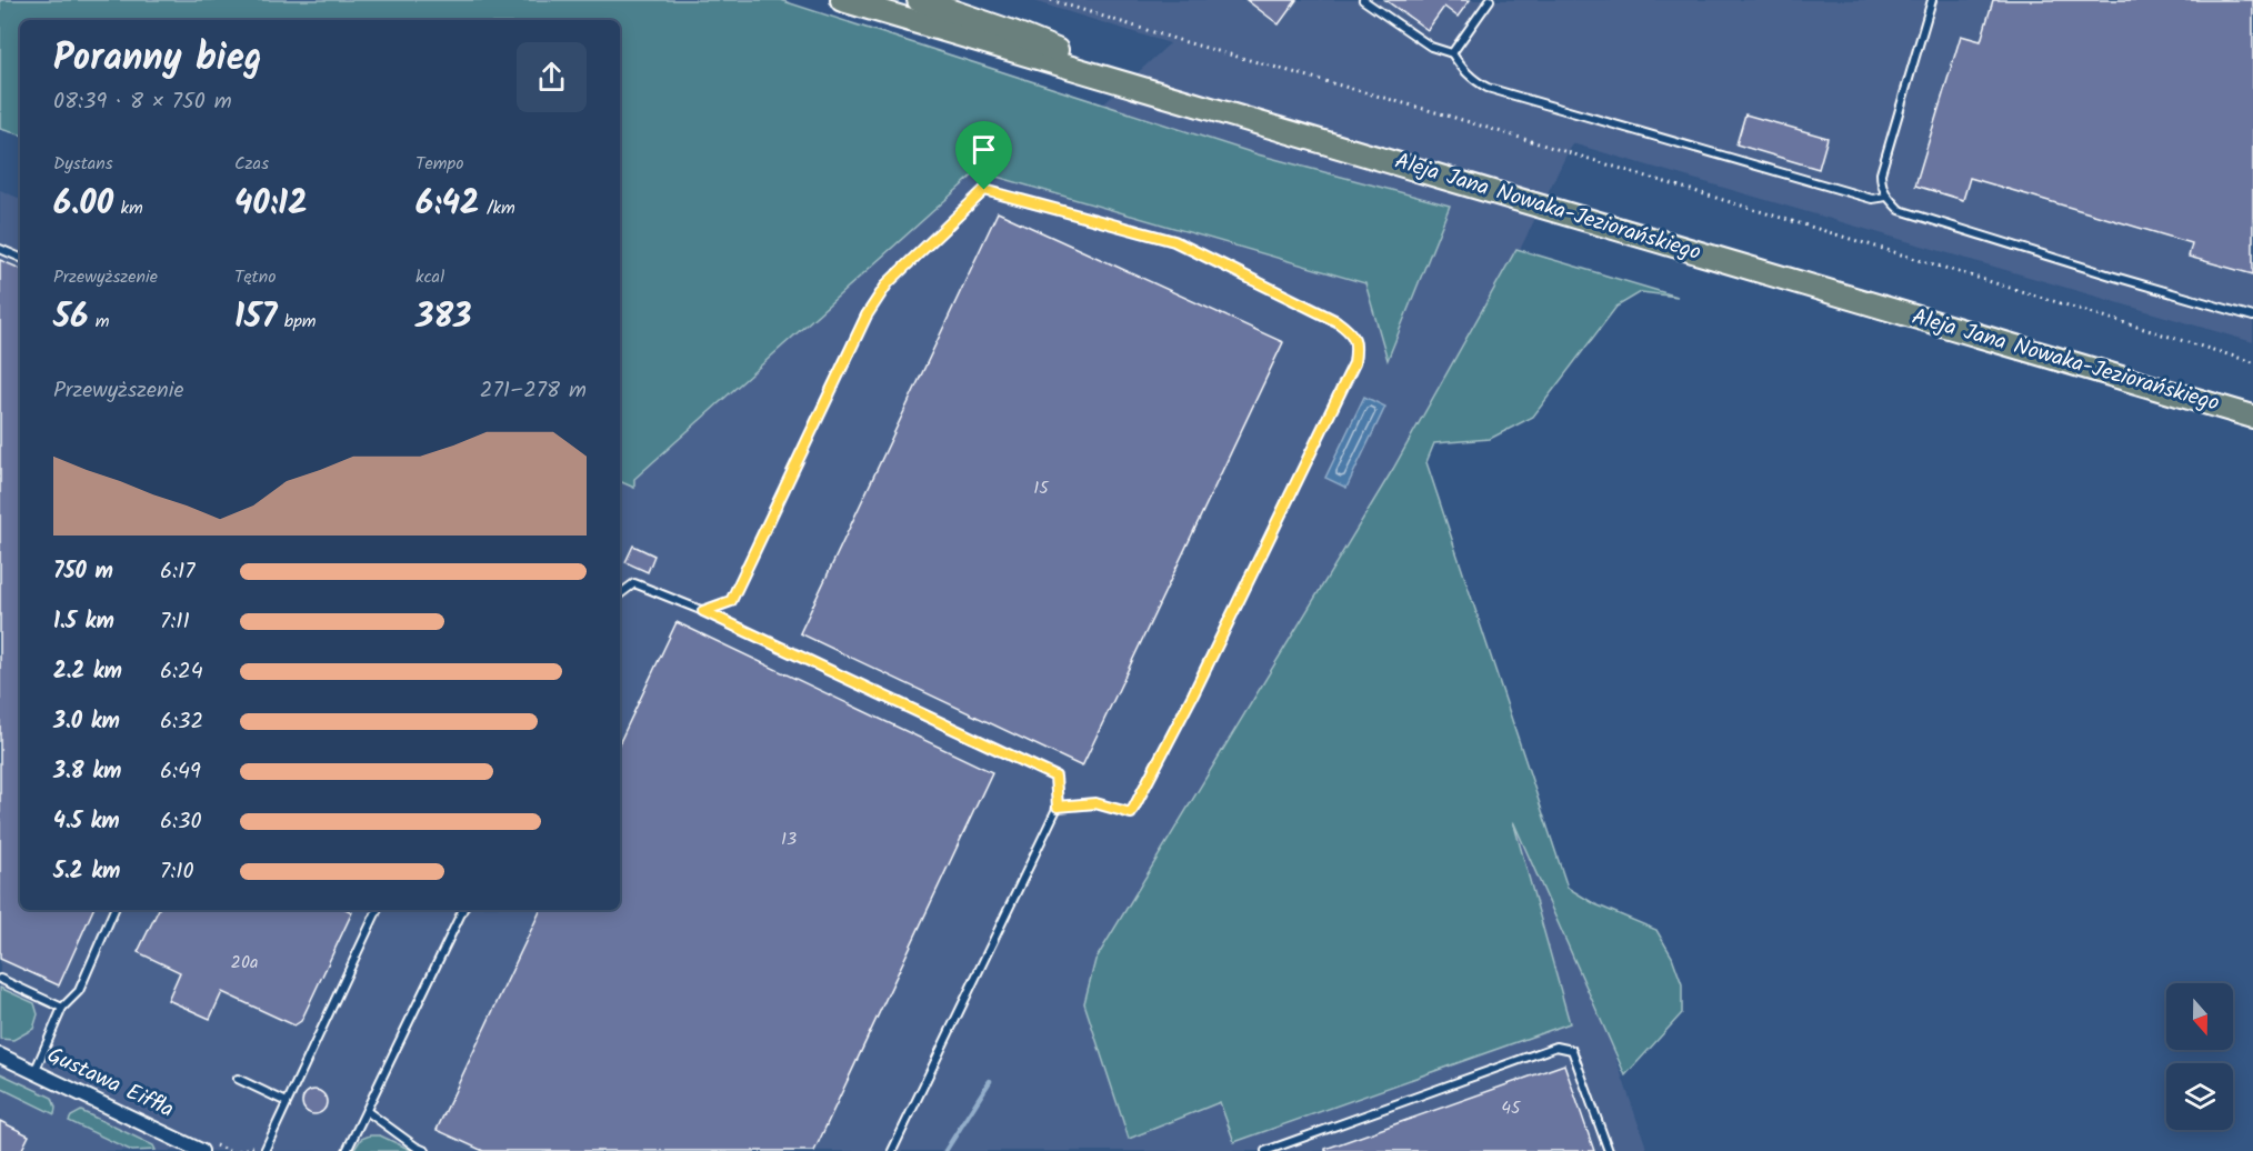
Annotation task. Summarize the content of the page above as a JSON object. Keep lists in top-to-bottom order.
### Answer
{
  "streets": {
    "main road": ["Aleja Jana Nowaka-Jeziorańskiego"],
    "street": ["Gustawa Eiffla"]
  },
  "house_numbers": [
    "15",
    "13",
    "20a",
    "45"
  ],
  "north": "bottom",
  "page": {
    "heading": ["Poranny bieg", "08:39 · 8 × 750 m"],
    "stats": [
      ["Dystans", "6.00 km"],
      ["Czas", "40:12"],
      ["Tempo", "6:42 /km"],
      ["Przewyższenie", "56 m"],
      ["Tętno", "157 bpm"],
      ["kcal", "383"]
    ],
    "chart": ["Przewyższenie", "271–278 m"],
    "list": [
      {
        "name": "750 m",
        "note": "6:17"
      },
      {
        "name": "1.5 km",
        "note": "7:11"
      },
      {
        "name": "2.2 km",
        "note": "6:24"
      },
      {
        "name": "3.0 km",
        "note": "6:32"
      },
      {
        "name": "3.8 km",
        "note": "6:49"
      },
      {
        "name": "4.5 km",
        "note": "6:30"
      },
      {
        "name": "5.2 km",
        "note": "7:10"
      }
    ]
  }
}
